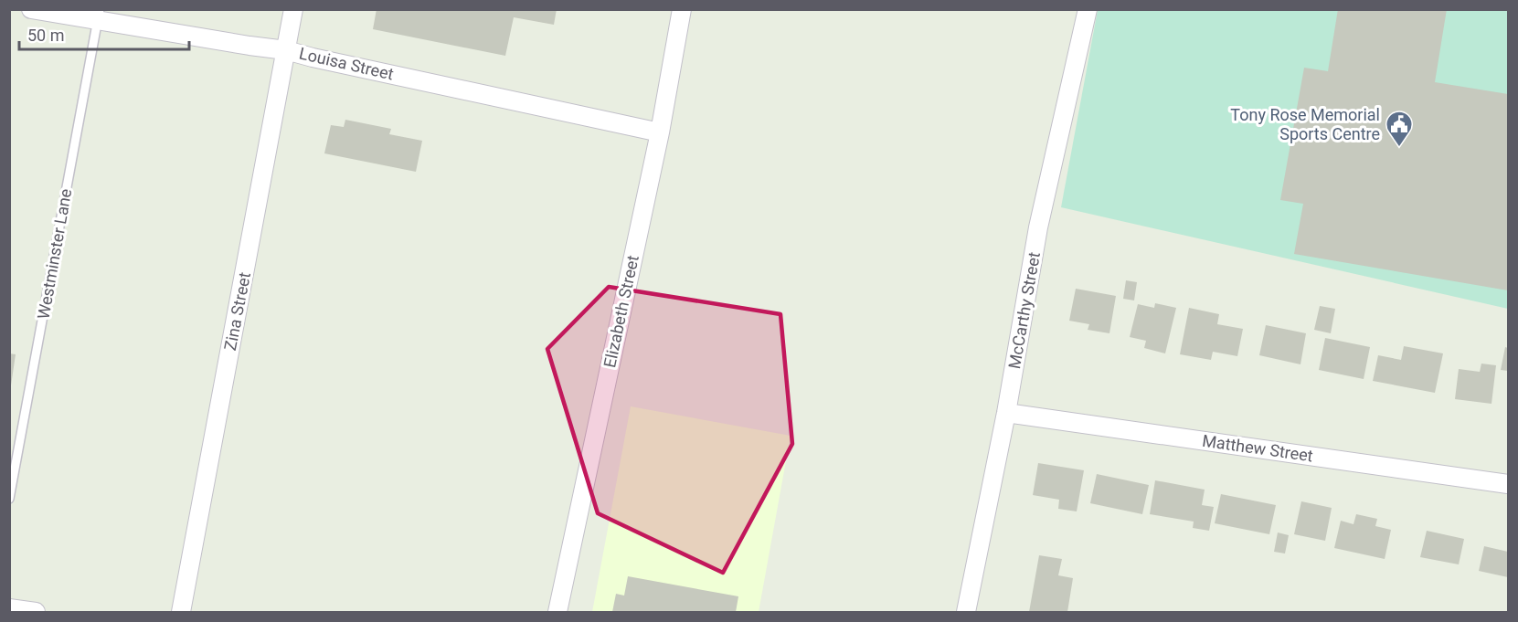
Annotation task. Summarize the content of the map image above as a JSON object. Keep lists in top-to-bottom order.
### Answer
{
  "streets": {
    "street": [
      "Louisa Street",
      "McCarthy Street",
      "Zina Street",
      "Elizabeth Street",
      "Matthew Street"
    ],
    "lane": ["Westminster Lane"]
  },
  "crossings": [
    ["Louisa Street", "Westminster Lane"],
    ["Louisa Street", "Zina Street"],
    ["Louisa Street", "Elizabeth Street"],
    ["McCarthy Street", "Matthew Street"]
  ],
  "places": {
    "public building": ["Tony Rose Memorial Sports Centre"]
  },
  "scale_bar": "50 m"
}
